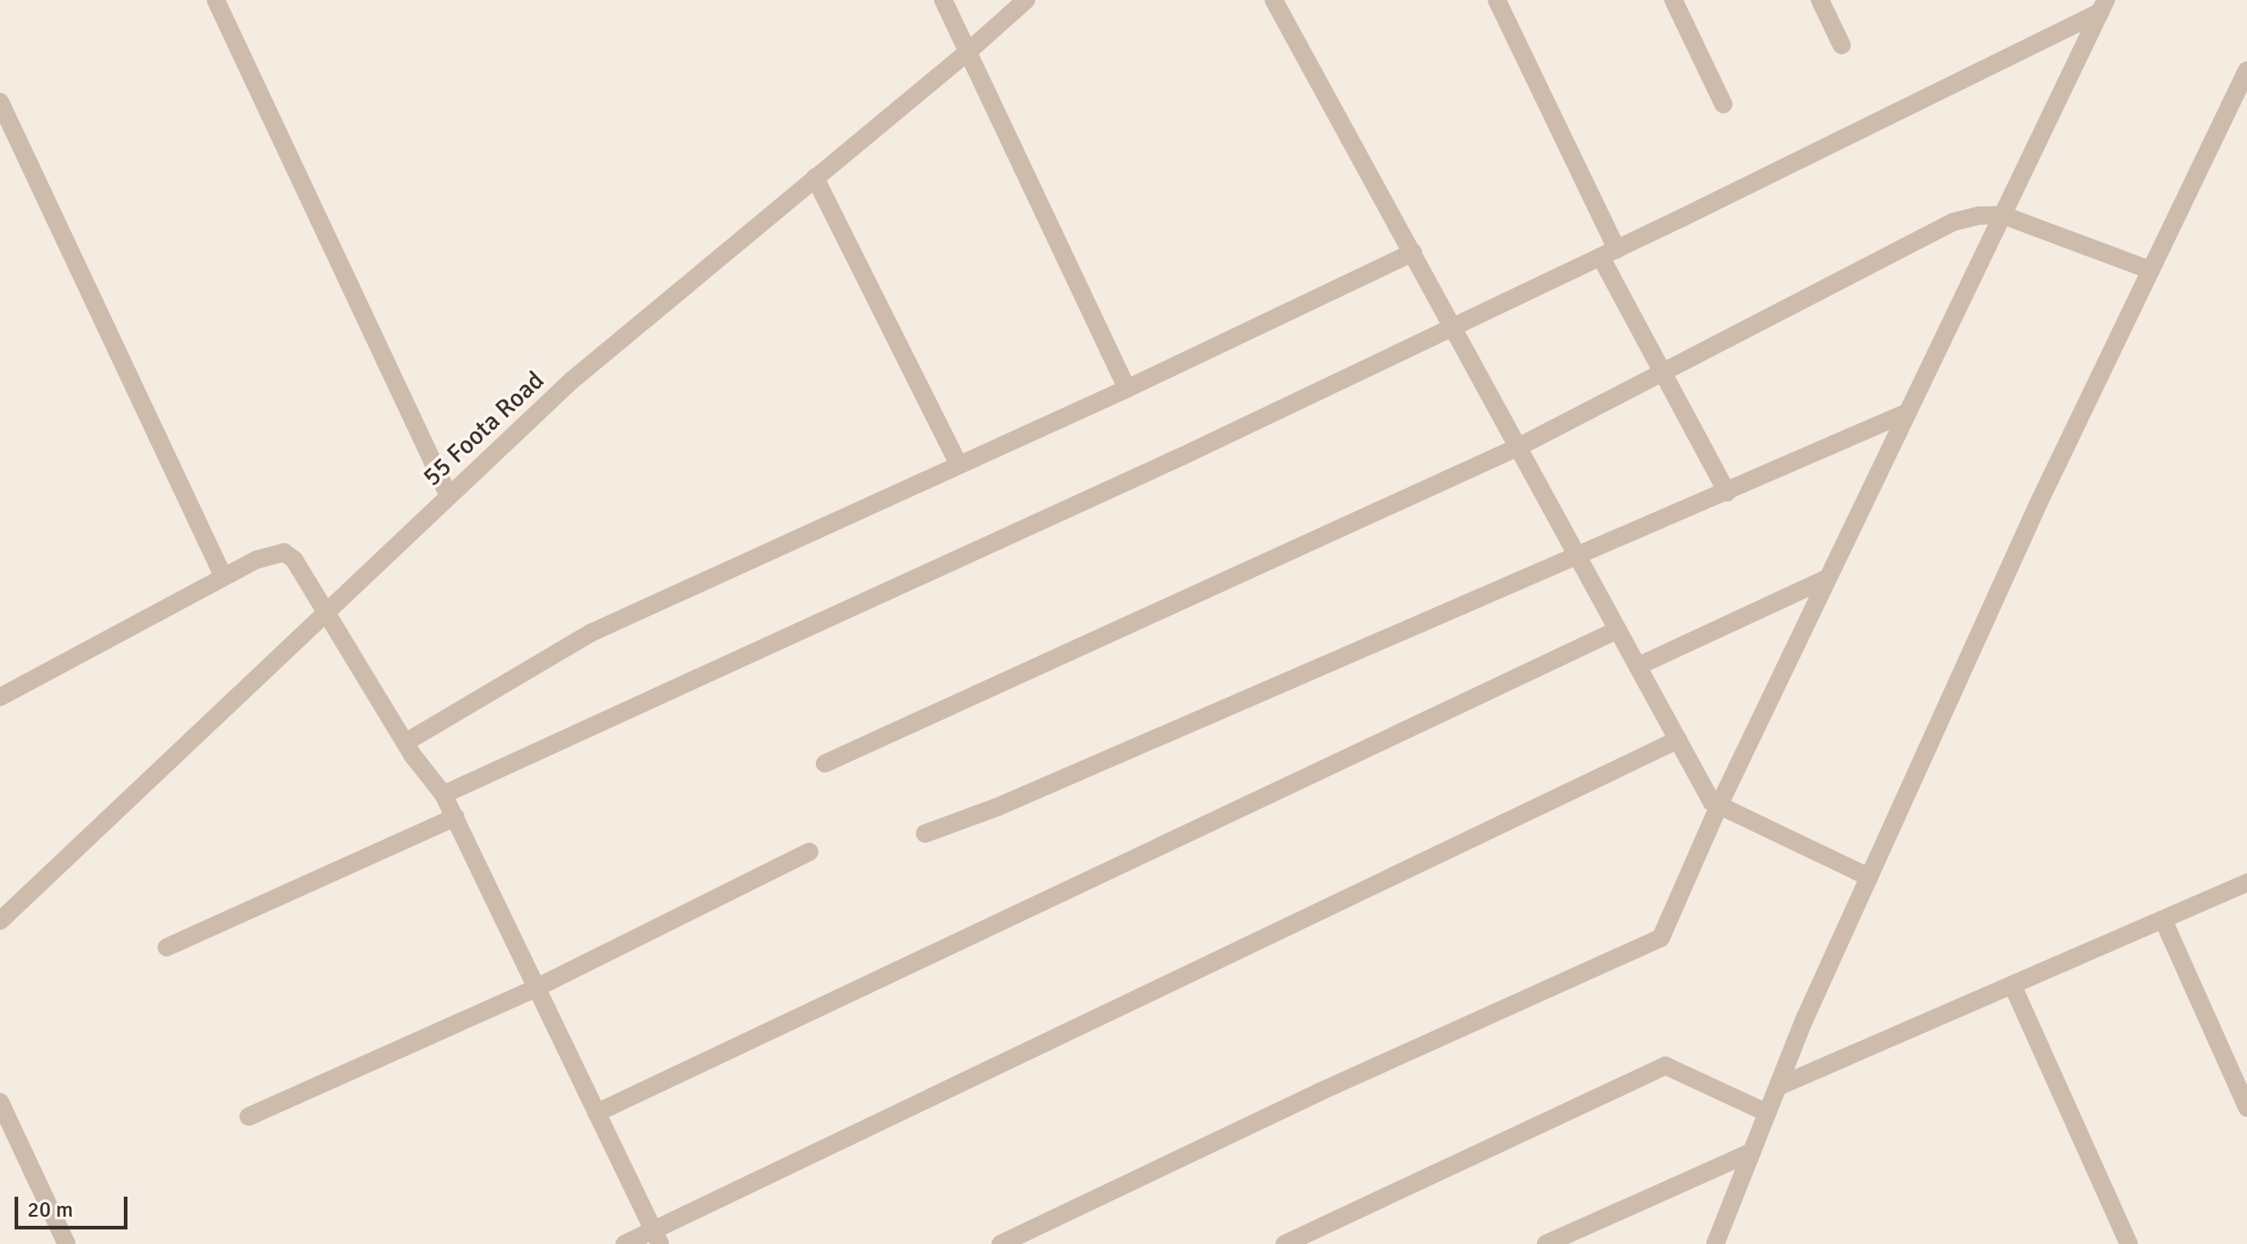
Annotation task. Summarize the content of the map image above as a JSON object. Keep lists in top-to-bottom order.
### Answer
{
  "streets": {
    "street": ["55 Foota Road"]
  },
  "scale_bar": "20 m"
}
